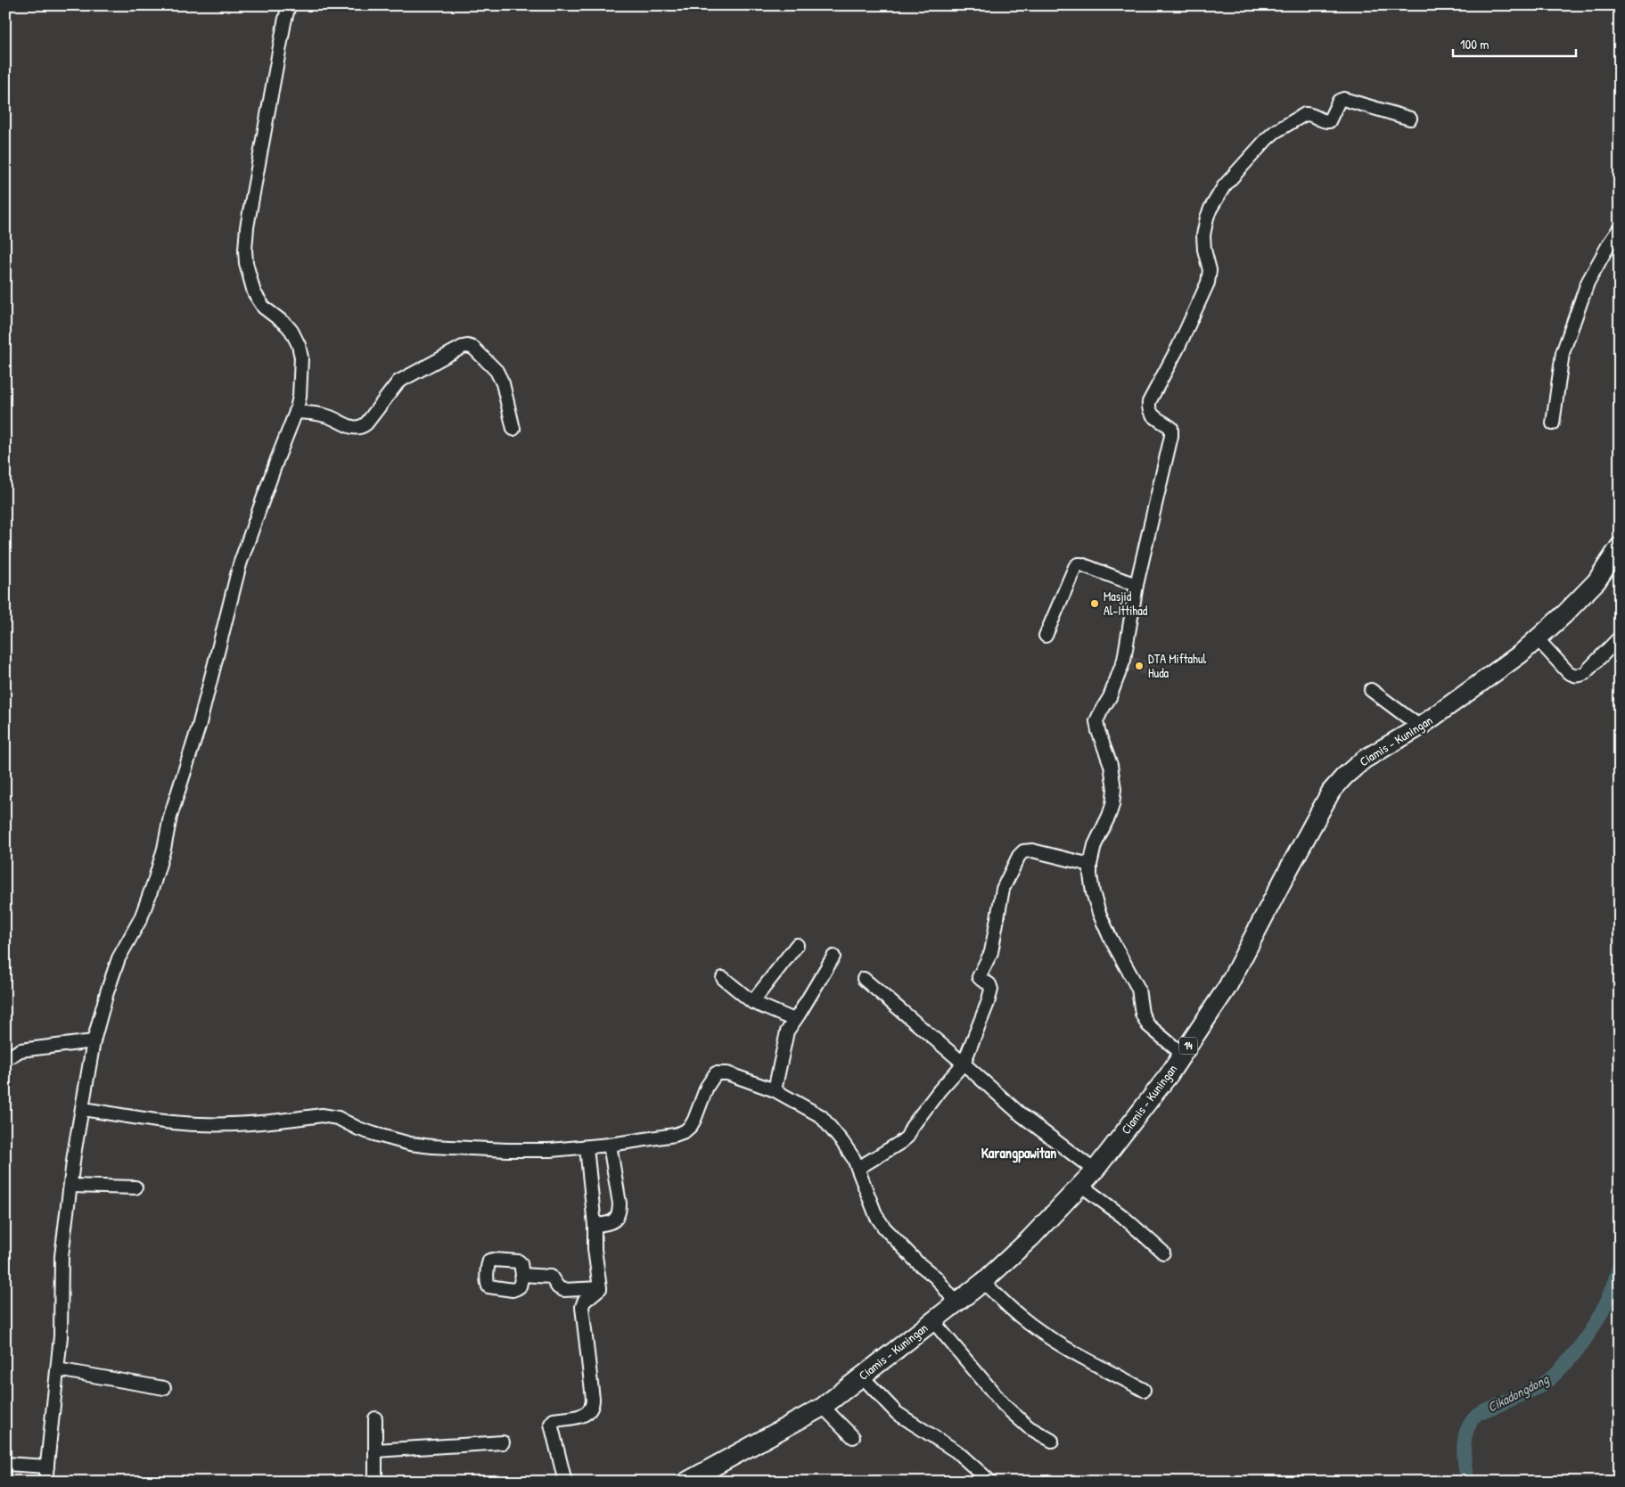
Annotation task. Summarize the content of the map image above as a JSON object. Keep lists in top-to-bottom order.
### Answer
{
  "streets": {
    "highway": ["Ciamis - Kuningan", "14"]
  },
  "districts": ["Karangpawitan"],
  "water": ["Cikadongdong"],
  "places": ["Masjid Al-Ittihad", "DTA Miftahul Huda"],
  "scale_bar": "100 m"
}
